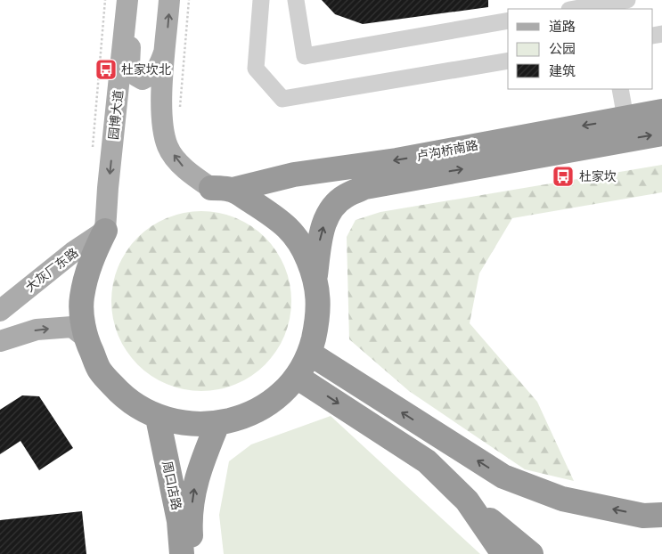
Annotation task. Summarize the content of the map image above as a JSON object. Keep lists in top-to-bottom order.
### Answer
{
  "streets": {
    "highway": ["卢沟桥南路", "周口店路"],
    "main road": ["园博大道", "大灰厂东路"]
  },
  "crossings": [
    ["园博大道", "大灰厂东路"]
  ],
  "one_way": ["园博大道"],
  "places": {
    "bus stop": ["杜家坎北", "杜家坎"]
  },
  "legend": ["道路", "公园", "建筑"]
}
